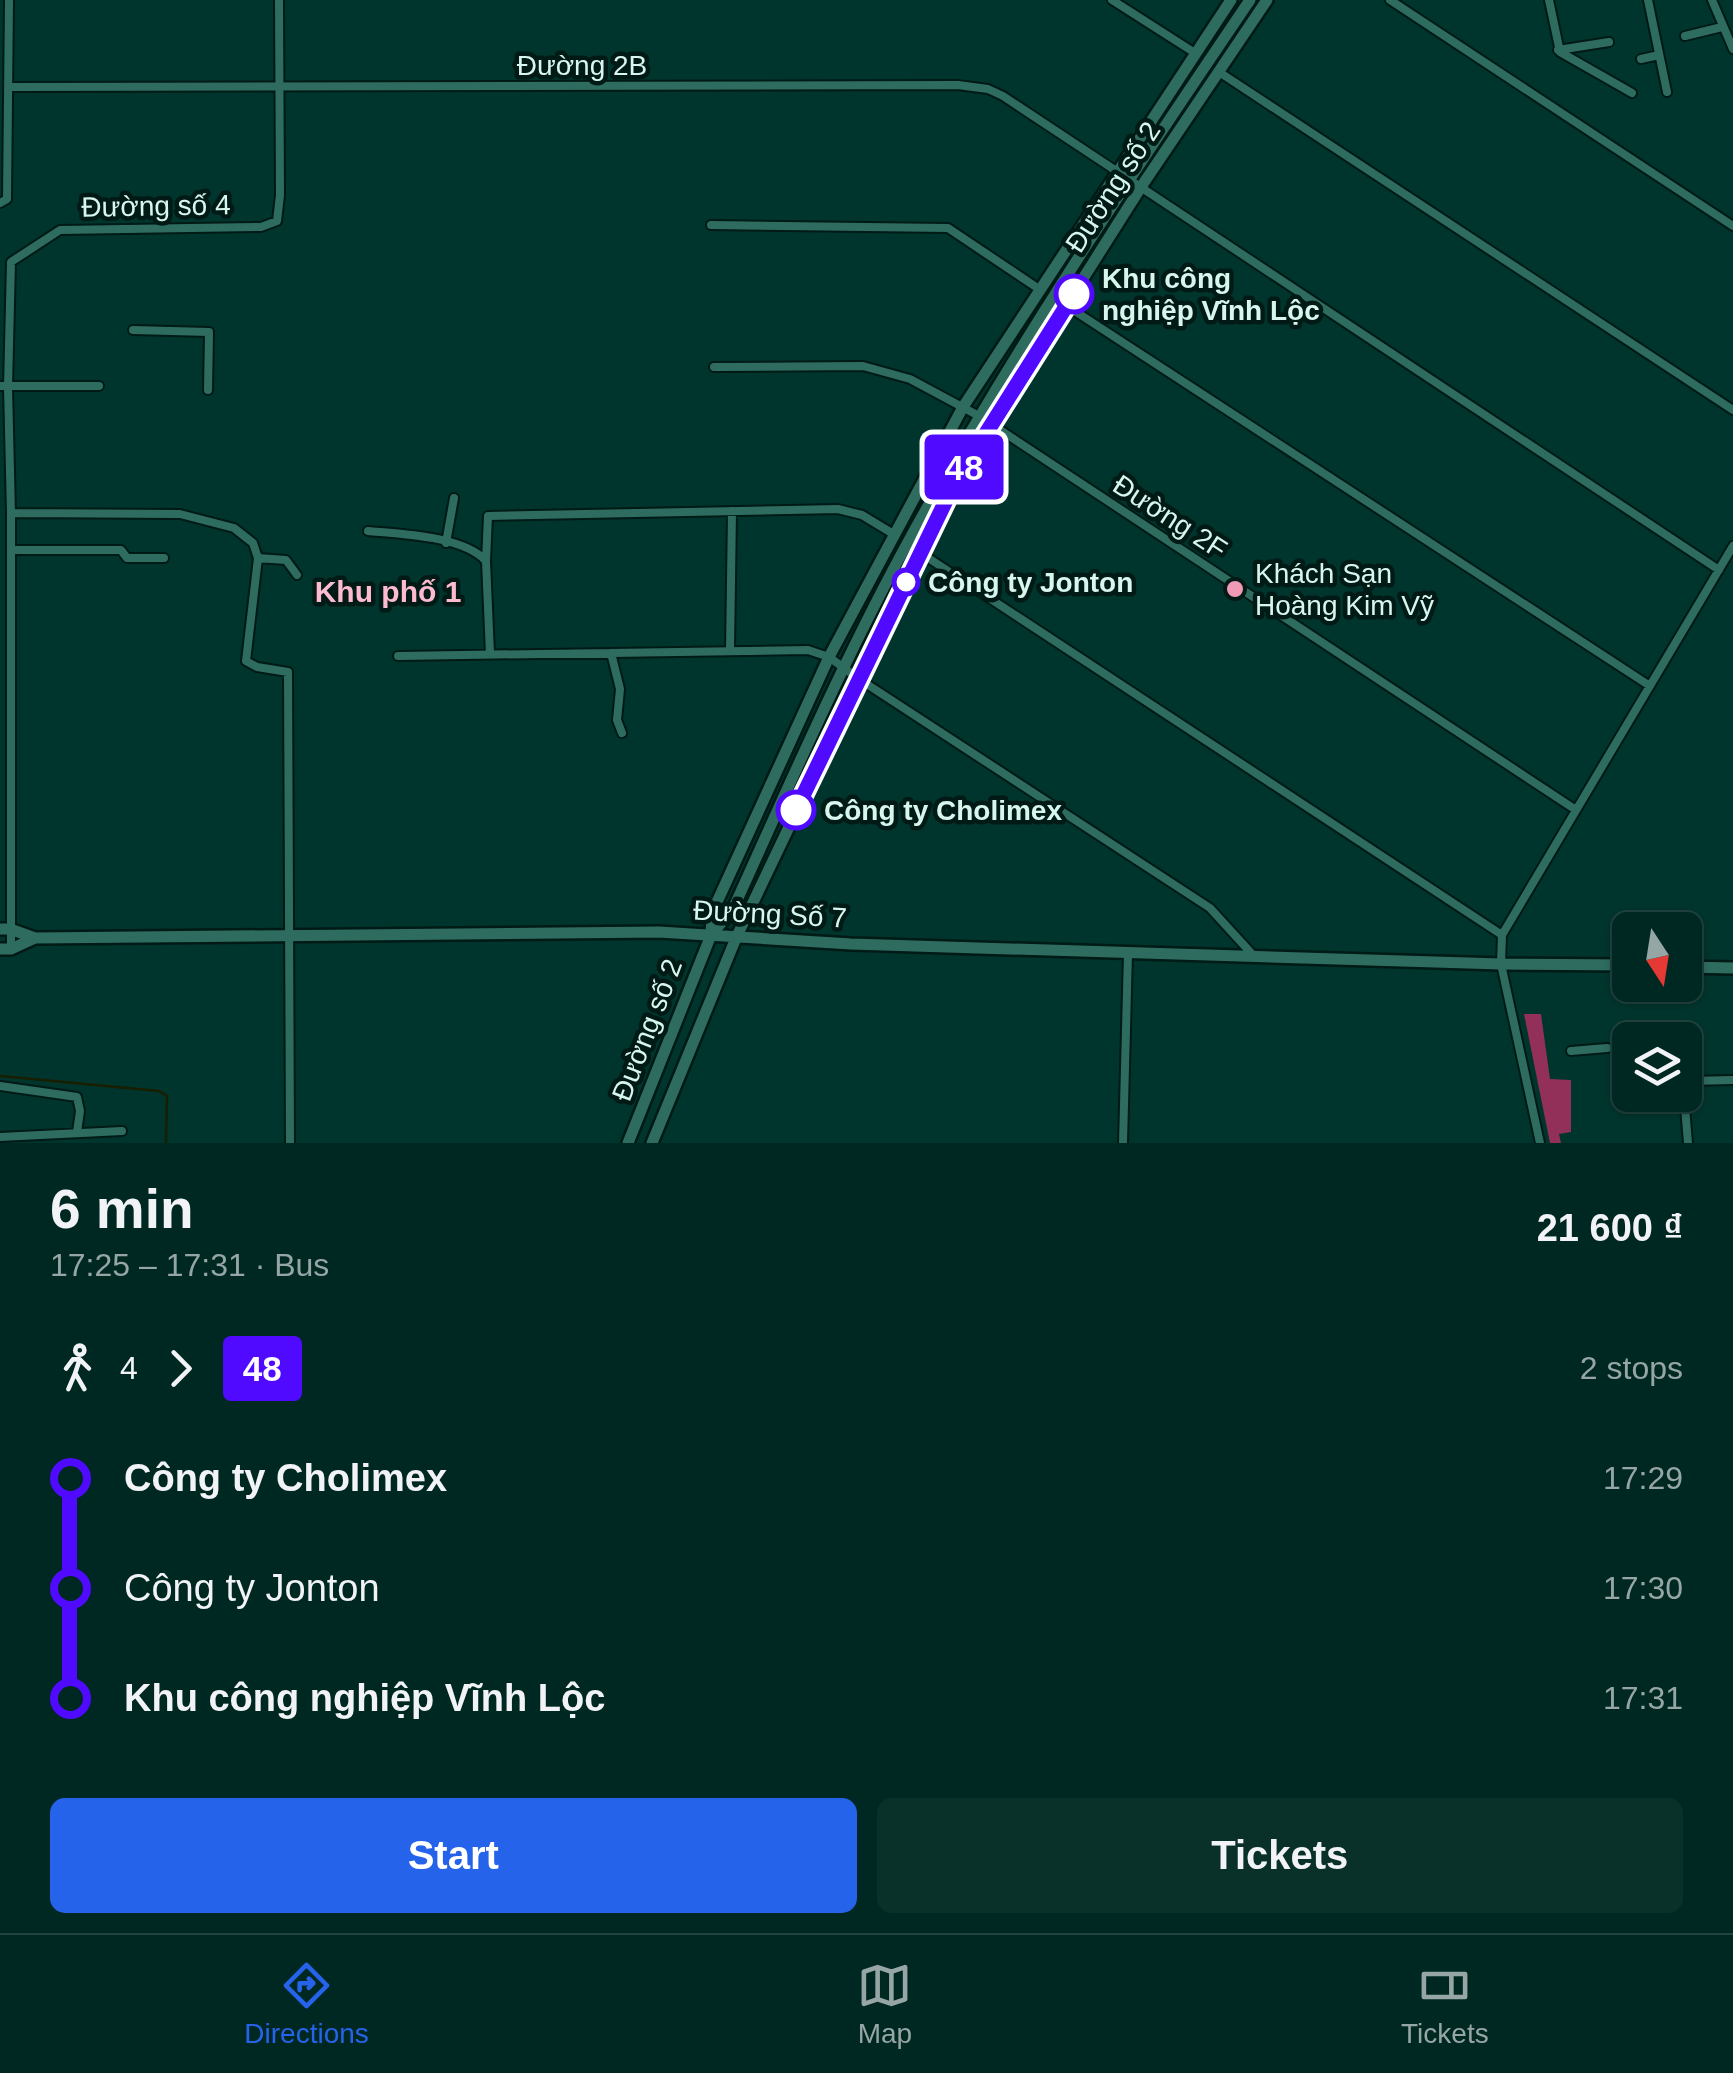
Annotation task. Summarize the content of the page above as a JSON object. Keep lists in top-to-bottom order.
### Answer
{
  "streets": {
    "main road": ["Đường số 2", "Đường Số 7"],
    "street": ["Đường 2B", "Đường số 4", "Đường 2F"]
  },
  "crossings": [
    ["Đường 2B", "Đường số 2"],
    ["Đường 2B", "Đường số 4"],
    ["Đường số 2", "Đường 2F"],
    ["Đường số 2", "Đường Số 7"],
    ["Đường số 4", "Đường Số 7"]
  ],
  "districts": ["Khu phố 1"],
  "places": [
    "Khu công nghiệp Vĩnh Lộc",
    "Công ty Jonton",
    "Khách Sạn Hoàng Kim Vỹ",
    "Công ty Cholimex"
  ],
  "lines": ["bus line 48"],
  "north": "bottom",
  "page": {
    "on_map": "48",
    "heading": ["6 min", "17:25 – 17:31 · Bus", "21 600 ₫"],
    "legs": ["4", "48", "2 stops"],
    "list": [
      {
        "name": "Công ty Cholimex",
        "value": "17:29"
      },
      {
        "name": "Công ty Jonton",
        "value": "17:30"
      },
      {
        "name": "Khu công nghiệp Vĩnh Lộc",
        "value": "17:31"
      }
    ],
    "buttons": ["Start", "Tickets"],
    "tabs": ["Directions", "Map", "Tickets"]
  }
}
